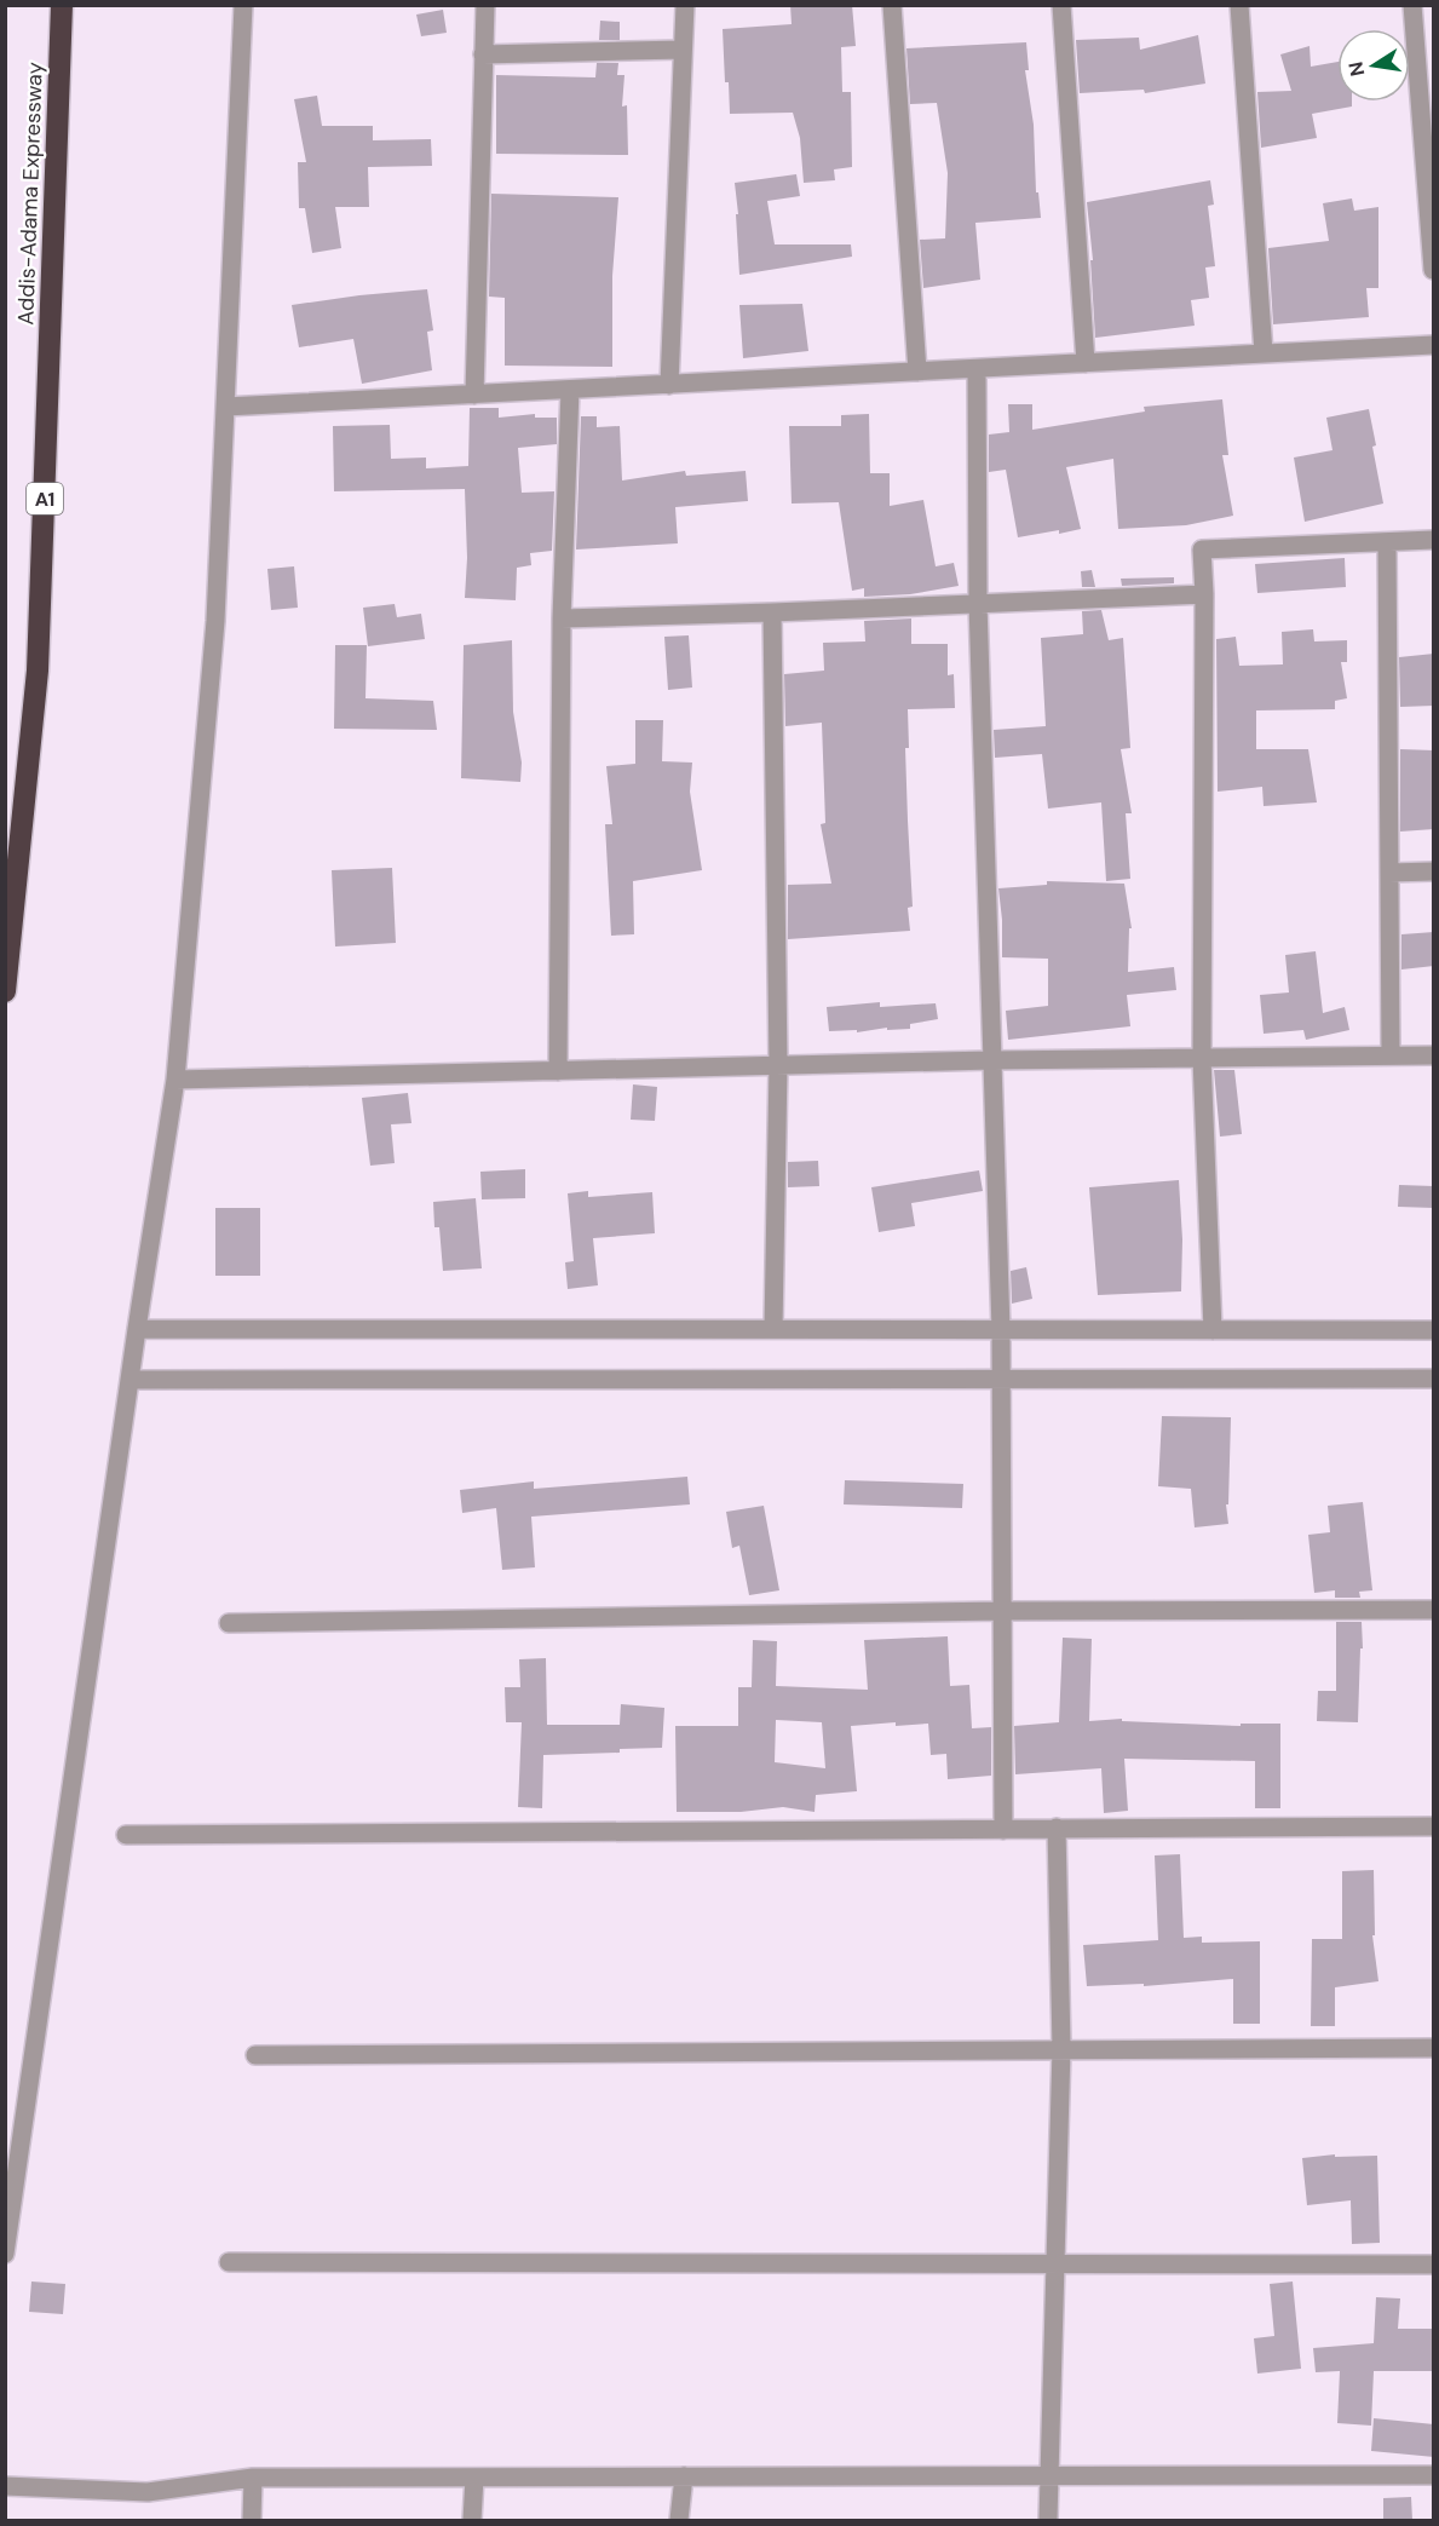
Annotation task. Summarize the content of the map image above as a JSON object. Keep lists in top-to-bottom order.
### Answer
{
  "streets": {
    "highway": ["Addis-Adama Expressway", "A1"]
  },
  "north": "left"
}
